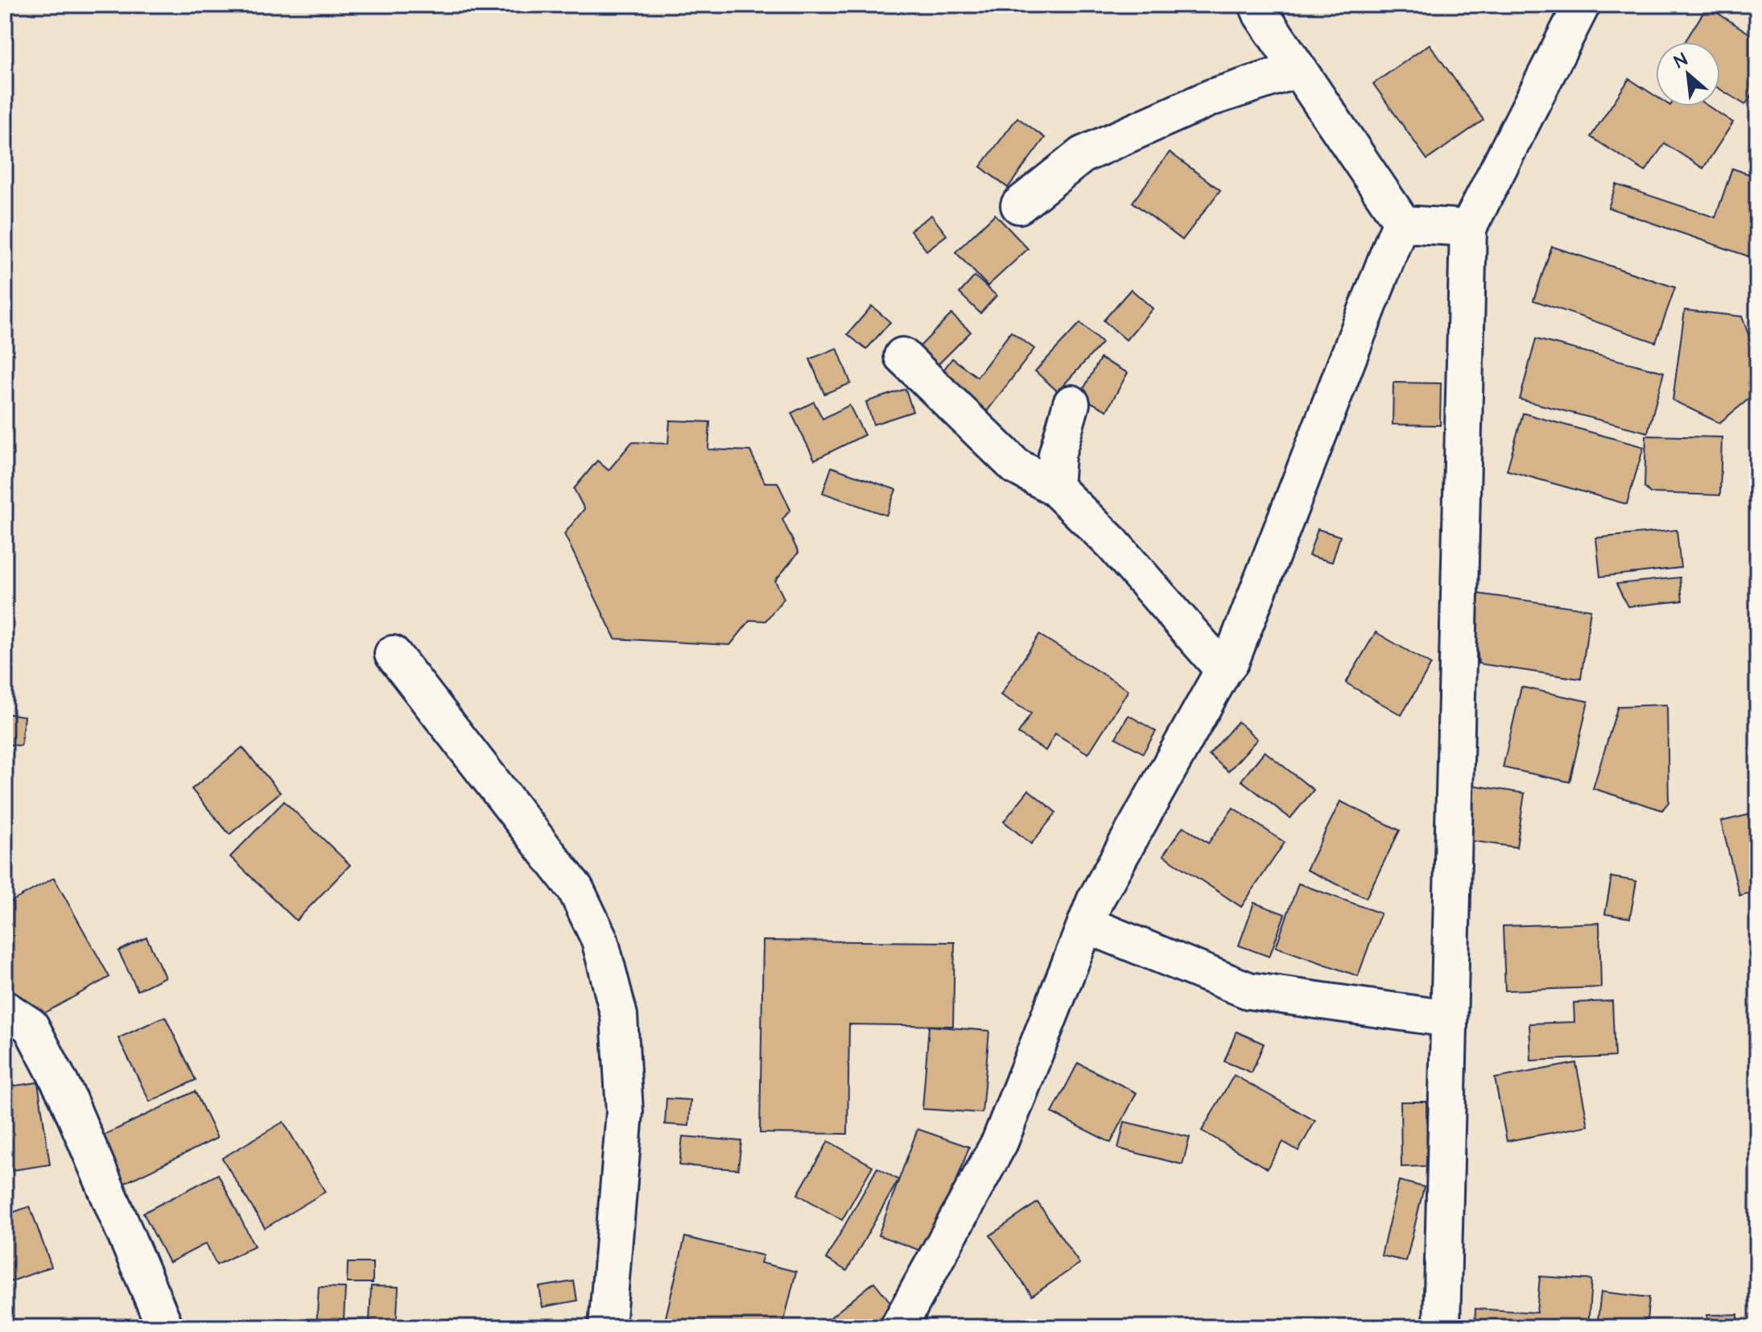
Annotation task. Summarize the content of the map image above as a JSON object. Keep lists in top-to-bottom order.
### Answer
{
  "north": "top left"
}
